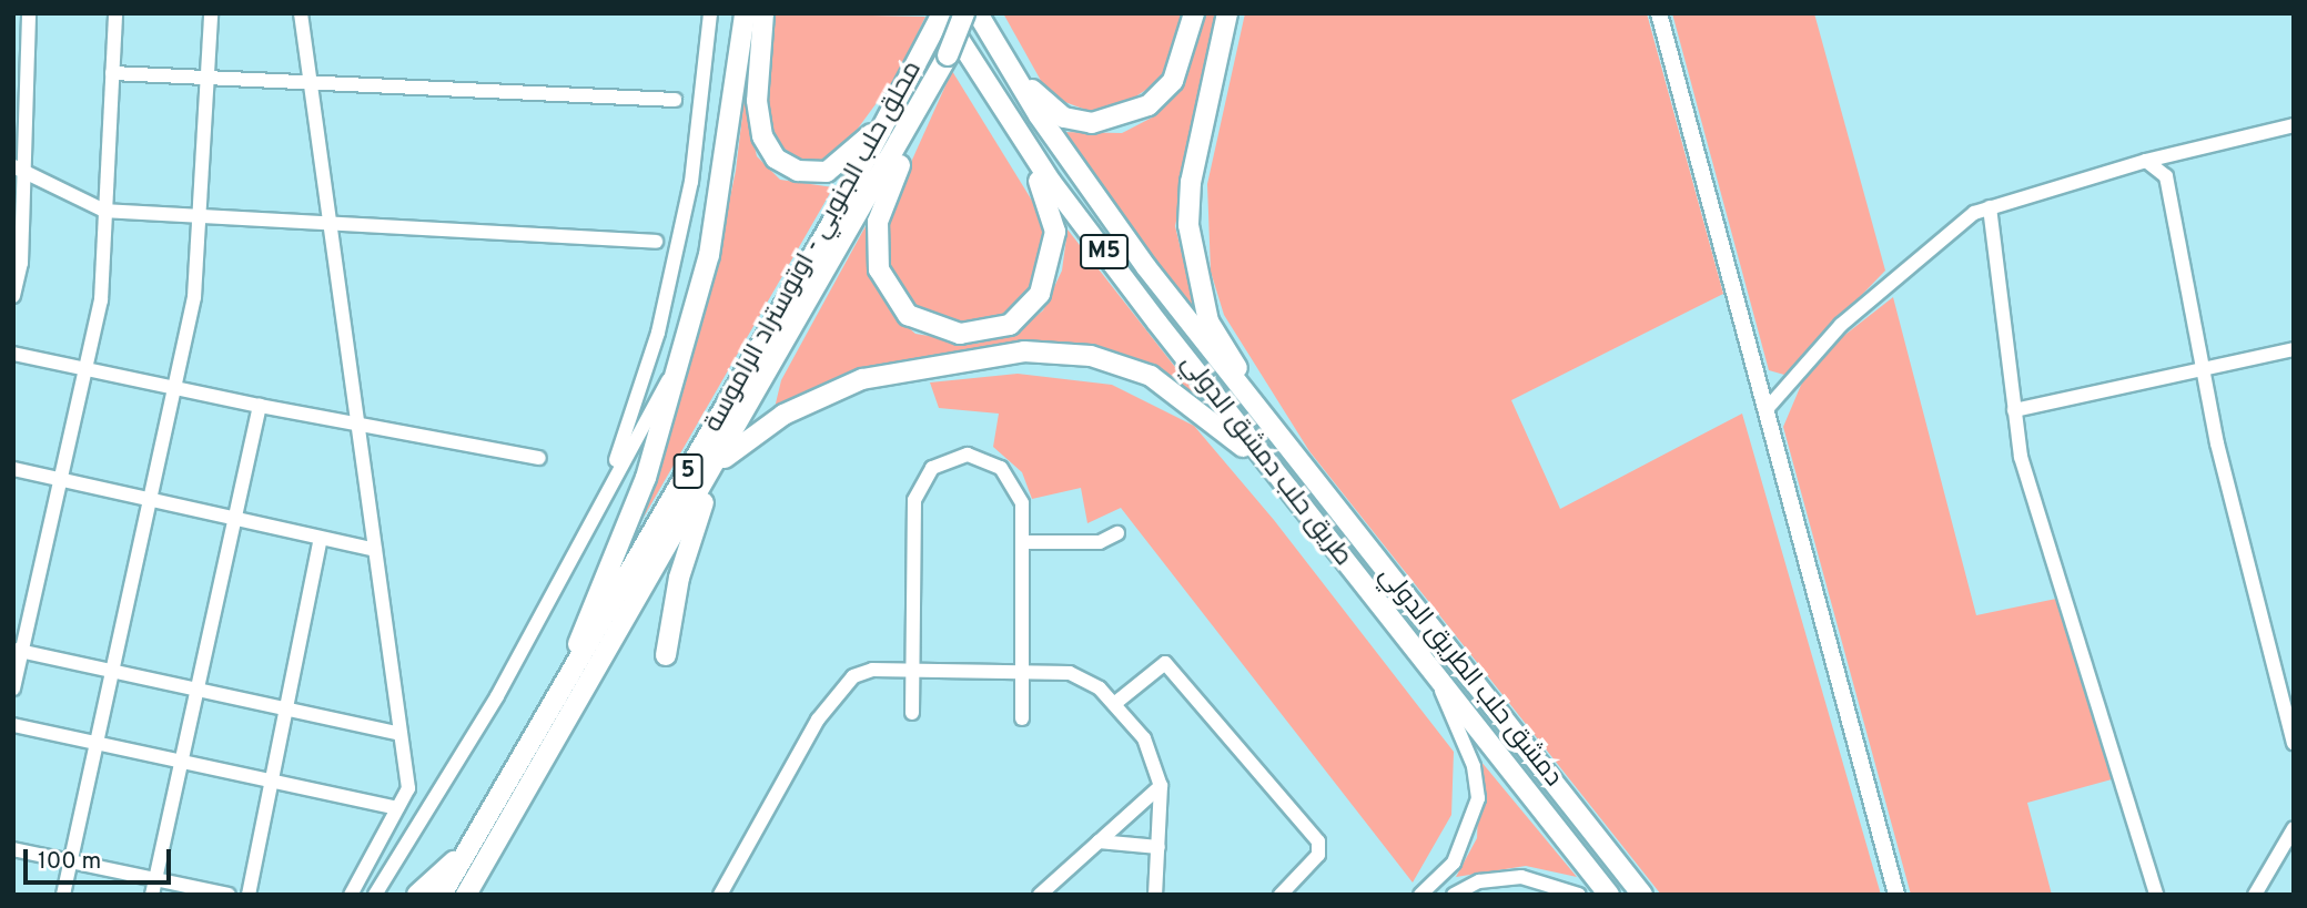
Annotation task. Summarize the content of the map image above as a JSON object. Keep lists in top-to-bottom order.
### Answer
{
  "streets": {
    "highway": [
      "محلق حلب الجنوبي - اوتوستراد الراموسة",
      "M5",
      "طريق حلب دمشق الدولي",
      "5",
      "دمشق حلب الطريق الدولي"
    ]
  },
  "crossings": [
    ["محلق حلب الجنوبي - اوتوستراد الراموسة", "طريق حلب دمشق الدولي"],
    ["طريق حلب دمشق الدولي", "دمشق حلب الطريق الدولي"]
  ],
  "scale_bar": "100 m"
}
